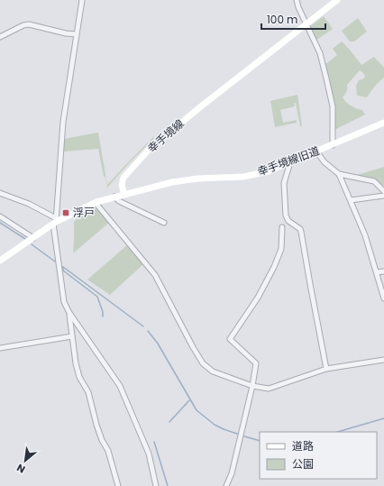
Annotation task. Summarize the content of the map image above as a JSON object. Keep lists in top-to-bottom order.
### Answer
{
  "streets": {
    "main road": ["幸手境線", "幸手境線旧道"]
  },
  "crossings": [
    ["幸手境線", "幸手境線旧道"]
  ],
  "places": {
    "transit": ["浮戸"]
  },
  "legend": ["道路", "公園"],
  "scale_bar": "100 m",
  "north": "bottom left"
}
